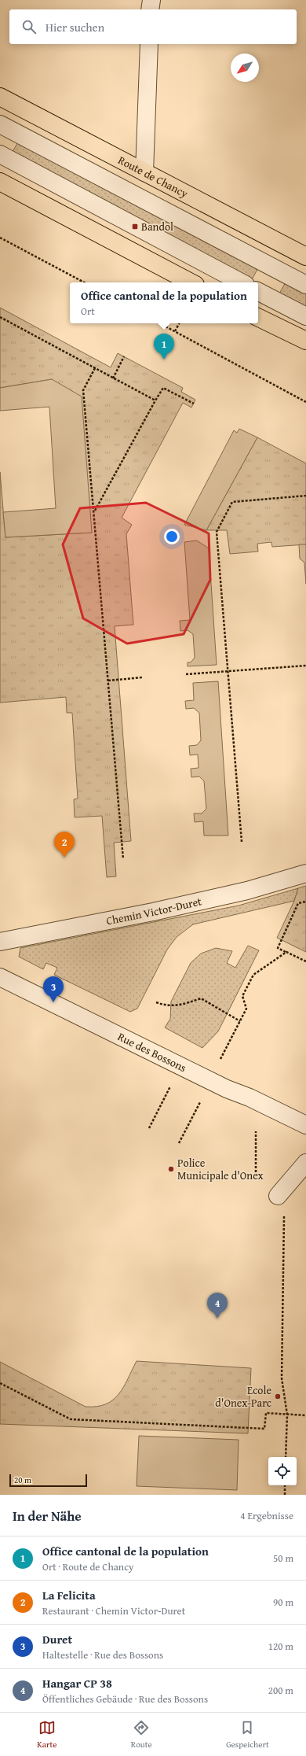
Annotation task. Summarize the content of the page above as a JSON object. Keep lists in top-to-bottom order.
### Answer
{
  "streets": {
    "main road": ["Route de Chancy"],
    "street": ["Chemin Victor-Duret", "Rue des Bossons"]
  },
  "places": {
    "transit": ["Bandol"],
    "other": ["Police Municipale d'Onex", "Ecole d'Onex-Parc"]
  },
  "scale_bar": "20 m",
  "north": "bottom left",
  "page": {
    "search": "Hier suchen",
    "popup": ["Office cantonal de la population", "Ort"],
    "pins": [
      "1",
      "2",
      "3",
      "4"
    ],
    "scale": "20 m",
    "heading": ["In der Nähe", "4 Ergebnisse"],
    "list": [
      {
        "mark": "1",
        "name": "Office cantonal de la population",
        "note": "Ort · Route de Chancy",
        "value": "50 m"
      },
      {
        "mark": "2",
        "name": "La Felicita",
        "note": "Restaurant · Chemin Victor-Duret",
        "value": "90 m"
      },
      {
        "mark": "3",
        "name": "Duret",
        "note": "Haltestelle · Rue des Bossons",
        "value": "120 m"
      },
      {
        "mark": "4",
        "name": "Hangar CP 38",
        "note": "Öffentliches Gebäude · Rue des Bossons",
        "value": "200 m"
      }
    ],
    "nav": ["Karte", "Route", "Gespeichert"]
  }
}
